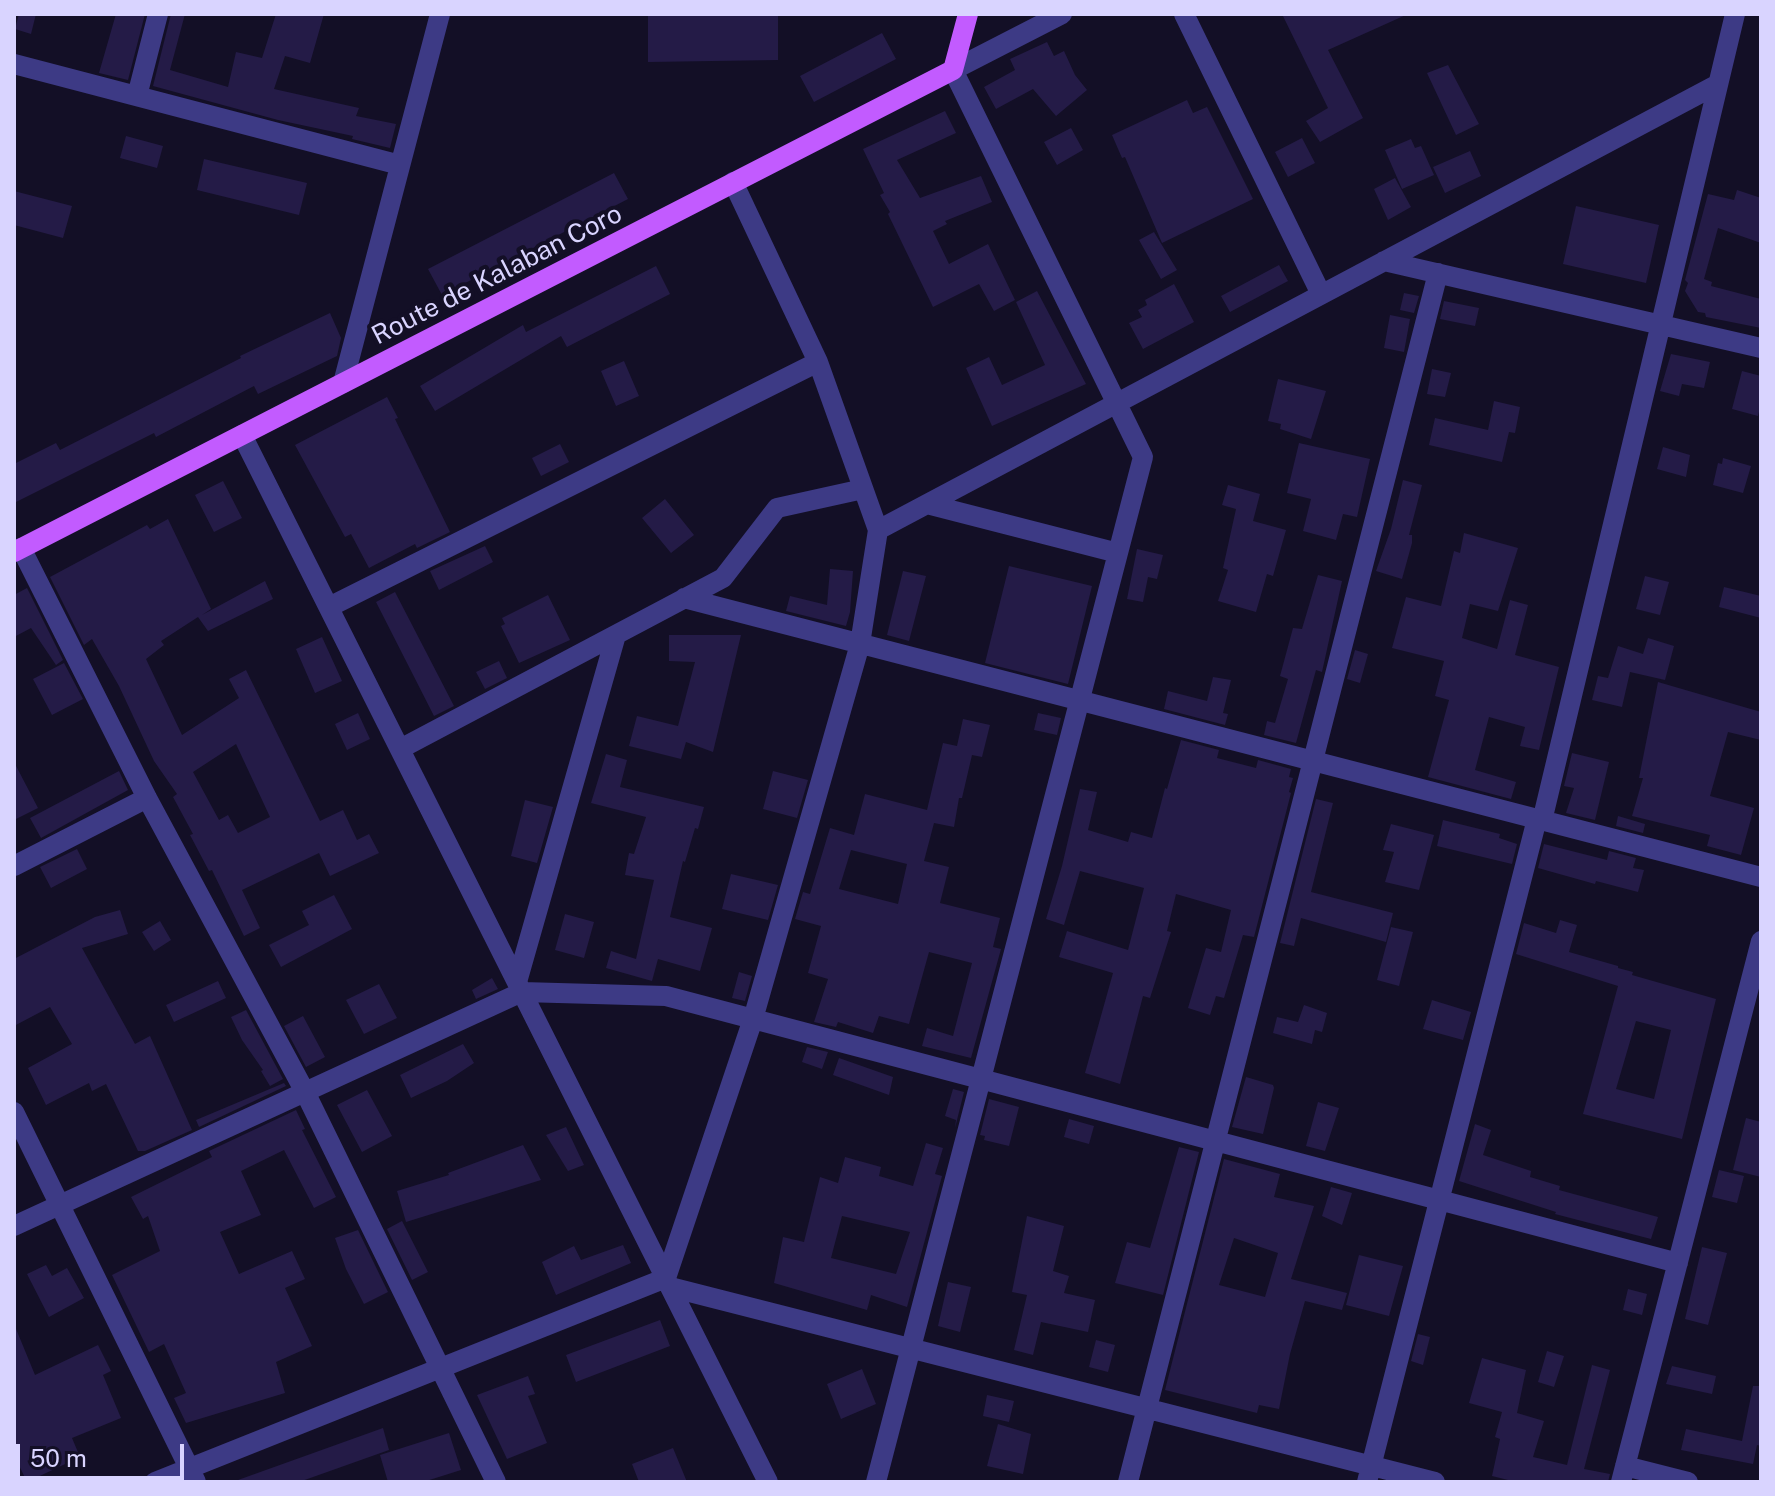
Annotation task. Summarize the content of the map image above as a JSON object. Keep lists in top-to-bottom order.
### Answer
{
  "streets": {
    "main road": ["Route de Kalaban Coro"]
  },
  "scale_bar": "50 m"
}
